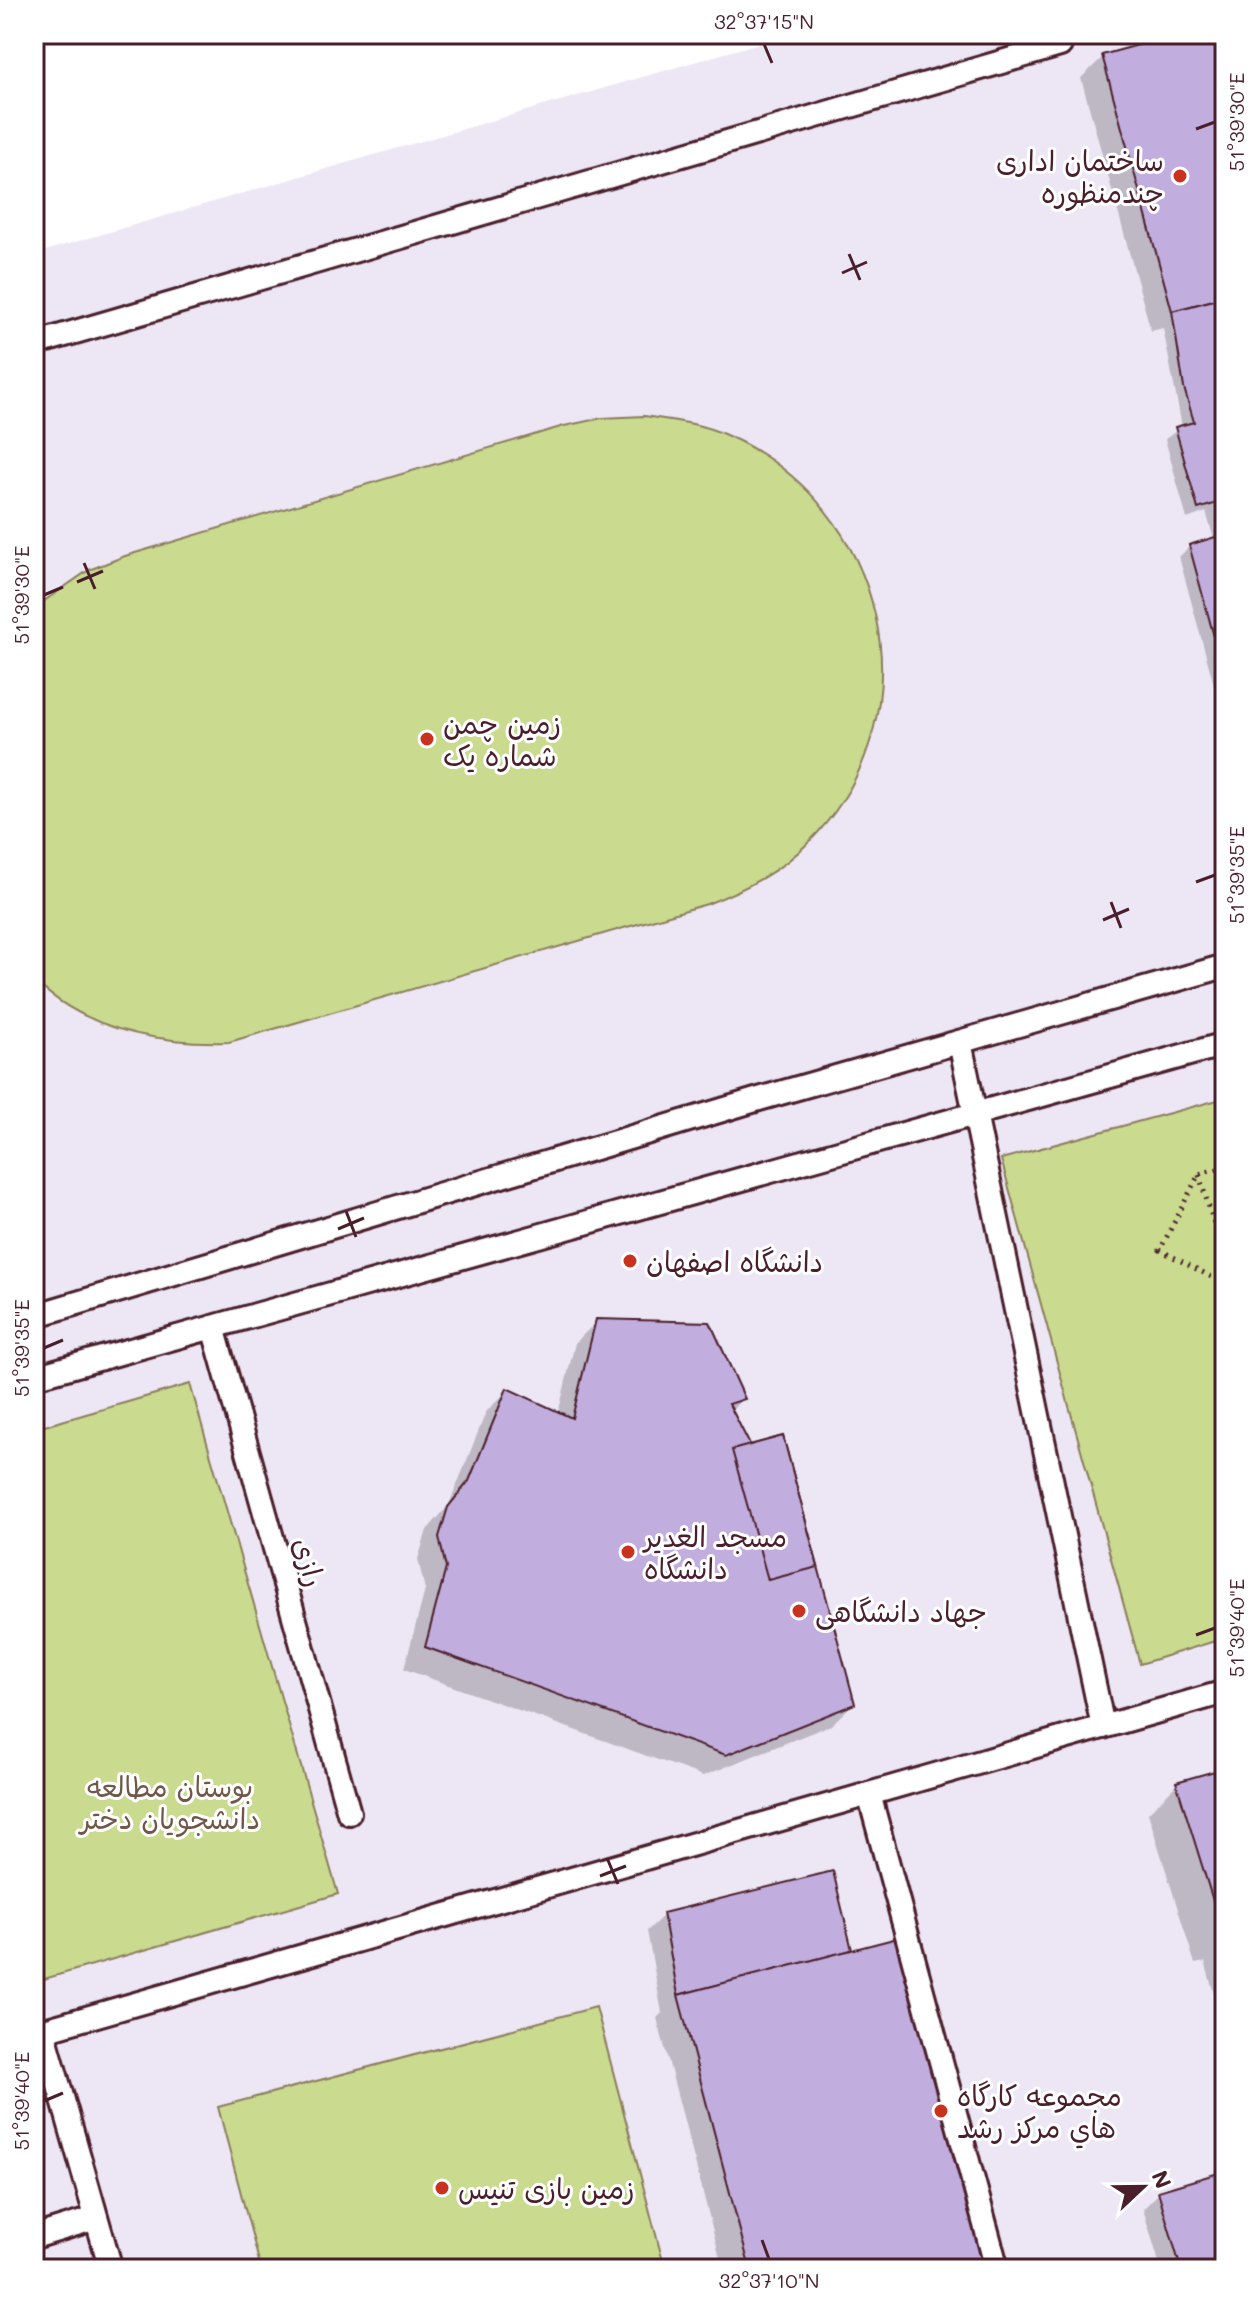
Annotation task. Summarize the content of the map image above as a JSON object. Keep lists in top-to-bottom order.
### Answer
{
  "streets": {
    "lane": ["رازی"]
  },
  "parks": ["بوستان مطالعه دانشجویان دختر"],
  "places": [
    "ساختمان اداری چندمنظوره",
    "زمین چمن شماره یک",
    "دانشگاه اصفهان",
    "مسجد الغدیر دانشگاه",
    "جهاد دانشگاهی",
    "مجموعه کارگاه هاي مرکز رشد",
    "زمین بازی تنیس"
  ],
  "north": "right",
  "coordinates": [
    "32°37'15\"N",
    "51°39'30\"E",
    "51°39'35\"E",
    "51°39'40\"E",
    "32°37'10\"N"
  ]
}
